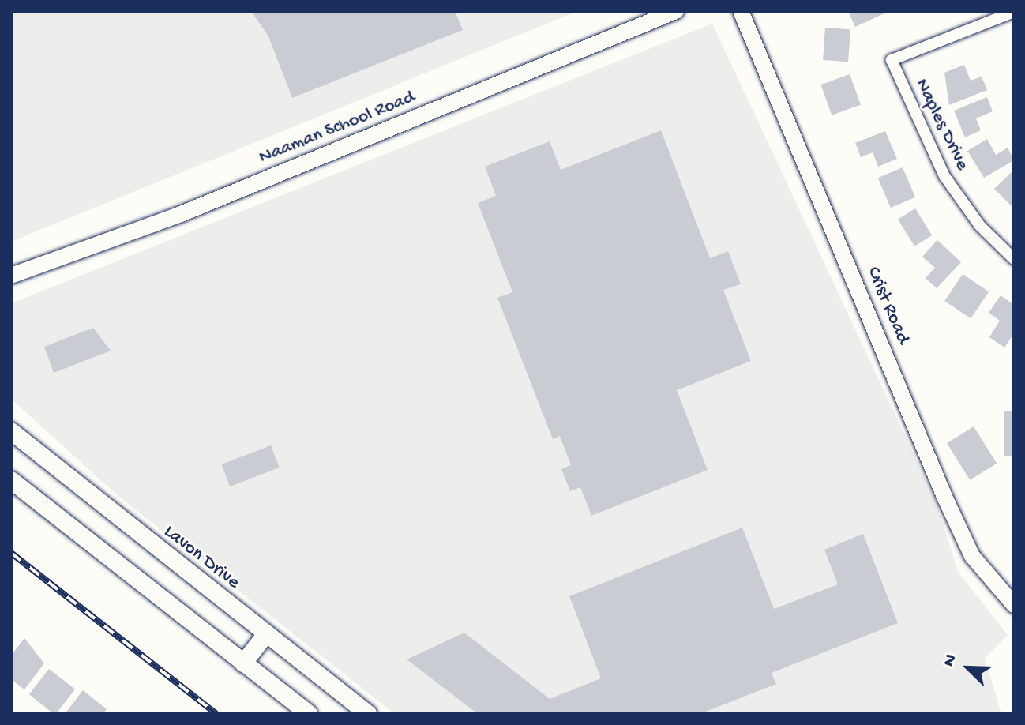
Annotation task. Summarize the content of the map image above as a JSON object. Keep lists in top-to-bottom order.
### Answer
{
  "streets": {
    "main road": ["Naaman School Road", "Crist Road", "Lavon Drive"],
    "street": ["Naples Drive"]
  },
  "north": "top left"
}
